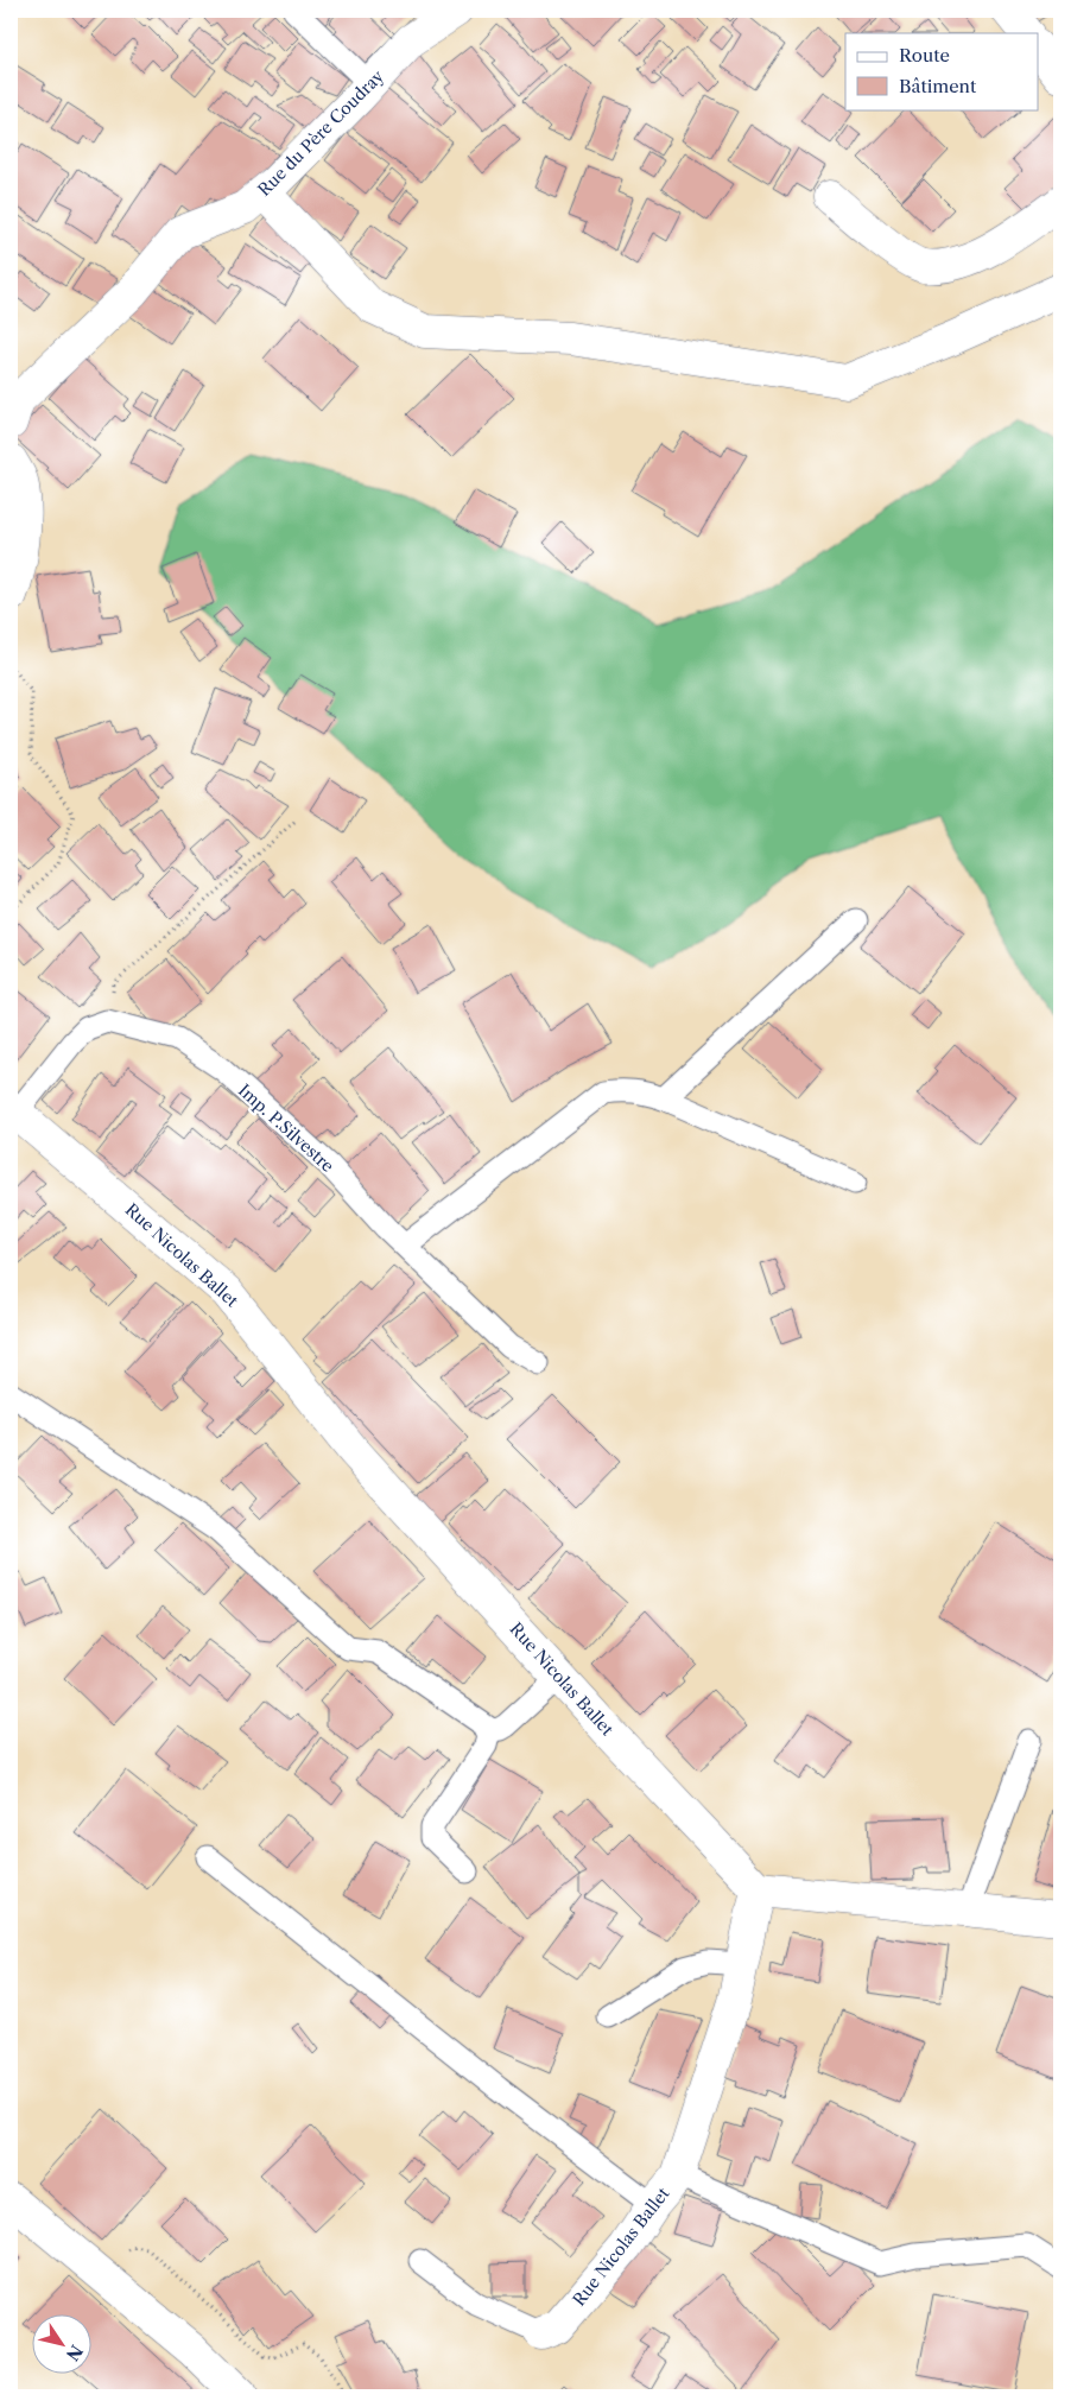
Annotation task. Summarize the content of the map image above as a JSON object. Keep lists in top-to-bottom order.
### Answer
{
  "streets": {
    "street": ["Rue du Père Coudray", "Rue Nicolas Ballet"],
    "lane": ["Imp. P.Silvestre"]
  },
  "legend": ["Route", "Bâtiment"],
  "north": "bottom right"
}
